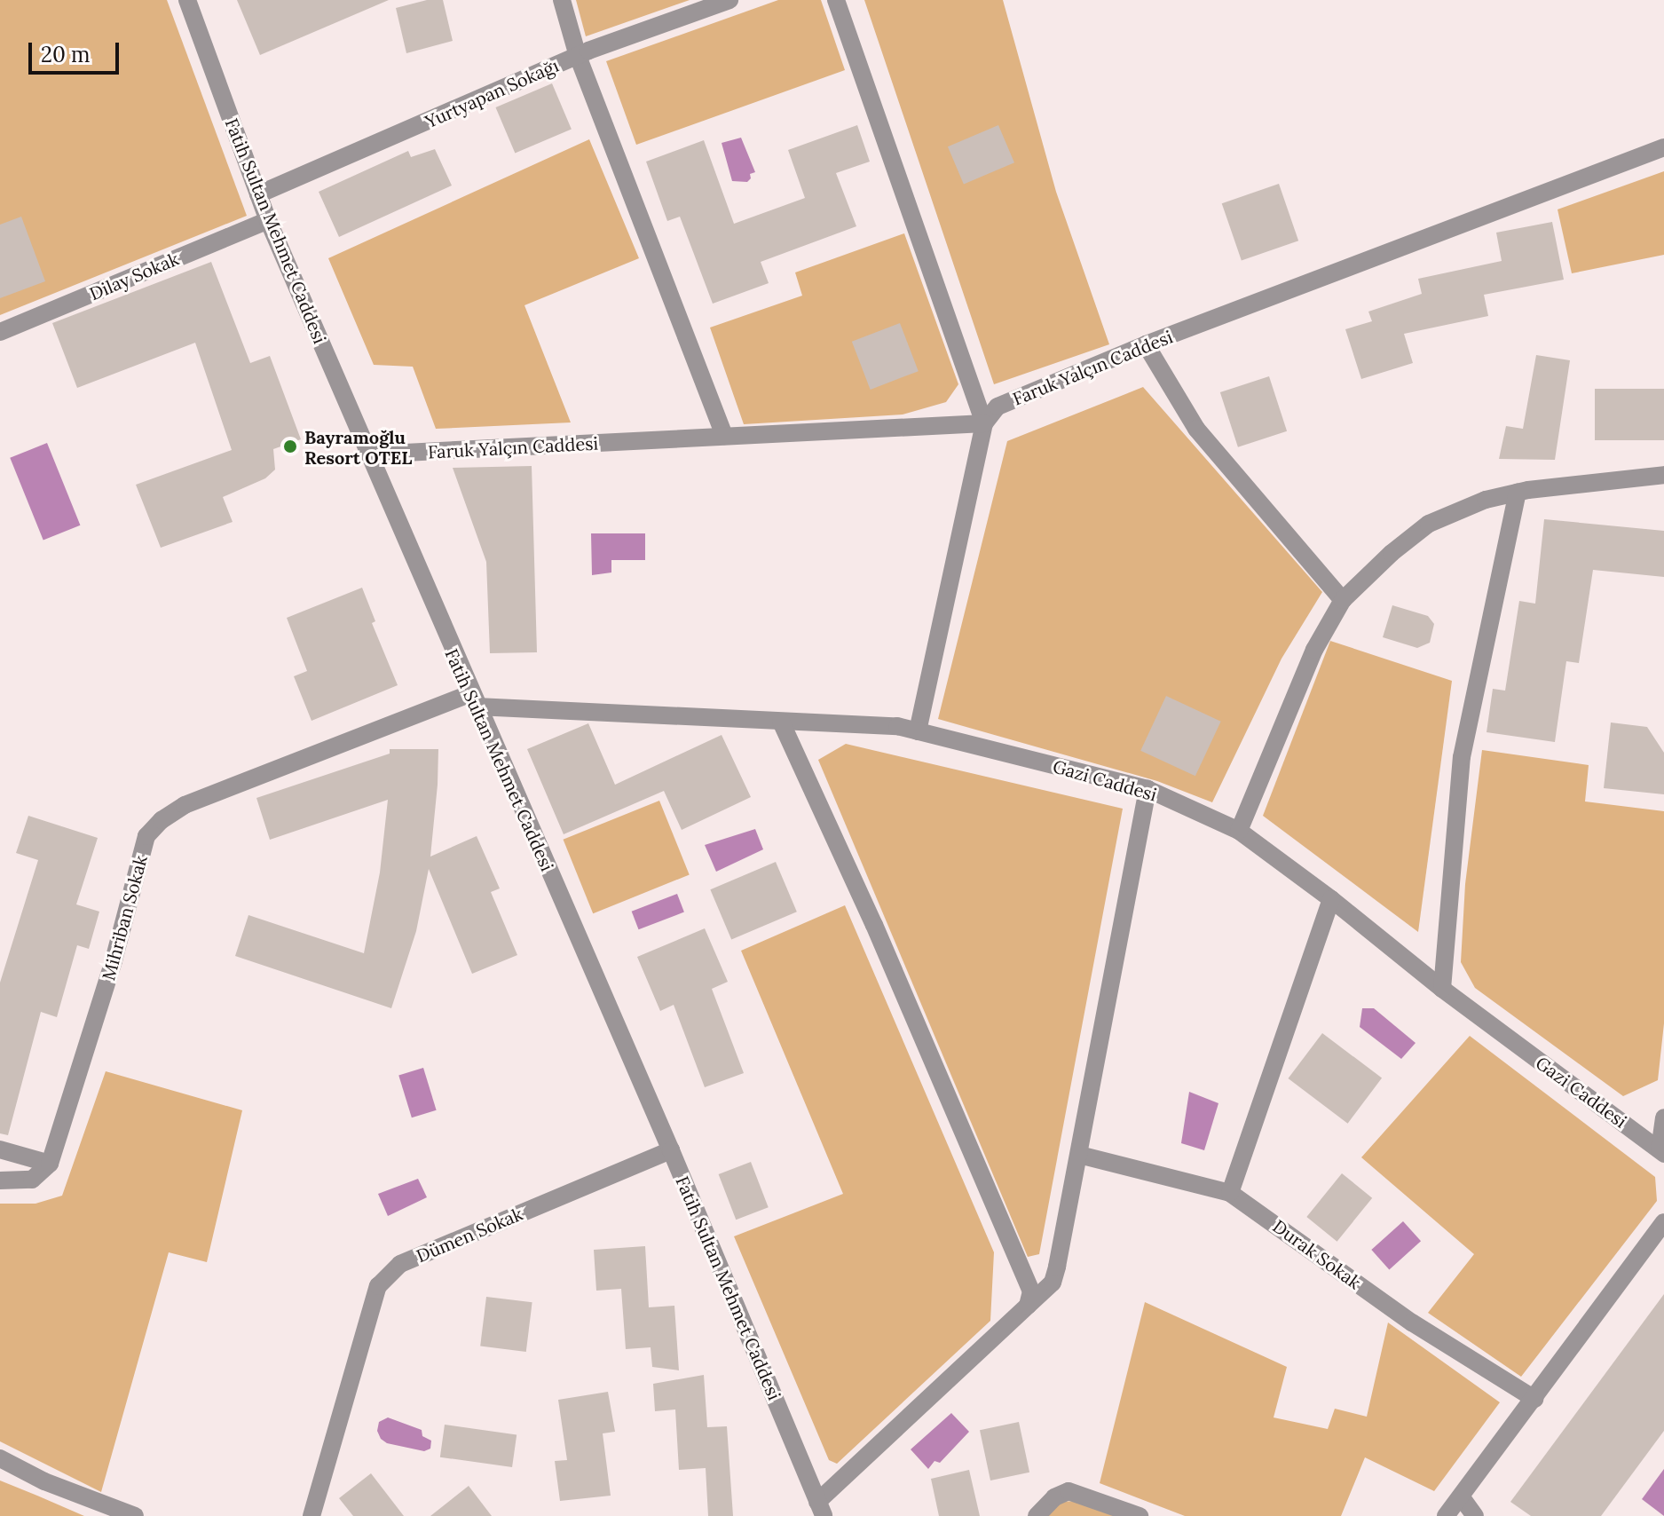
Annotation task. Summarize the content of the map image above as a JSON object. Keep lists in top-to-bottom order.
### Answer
{
  "streets": {
    "street": [
      "Yurtyapan Sokağı",
      "Fatih Sultan Mehmet Caddesi",
      "Dilay Sokak",
      "Faruk Yalçın Caddesi",
      "Gazi Caddesi",
      "Mihriban Sokak",
      "Dümen Sokak",
      "Durak Sokak"
    ]
  },
  "crossings": [
    ["Yurtyapan Sokağı", "Fatih Sultan Mehmet Caddesi"],
    ["Fatih Sultan Mehmet Caddesi", "Dilay Sokak"],
    ["Fatih Sultan Mehmet Caddesi", "Faruk Yalçın Caddesi"],
    ["Fatih Sultan Mehmet Caddesi", "Gazi Caddesi"],
    ["Fatih Sultan Mehmet Caddesi", "Mihriban Sokak"],
    ["Fatih Sultan Mehmet Caddesi", "Dümen Sokak"],
    ["Gazi Caddesi", "Mihriban Sokak"]
  ],
  "places": ["Bayramoğlu Resort OTEL"],
  "scale_bar": "20 m"
}
